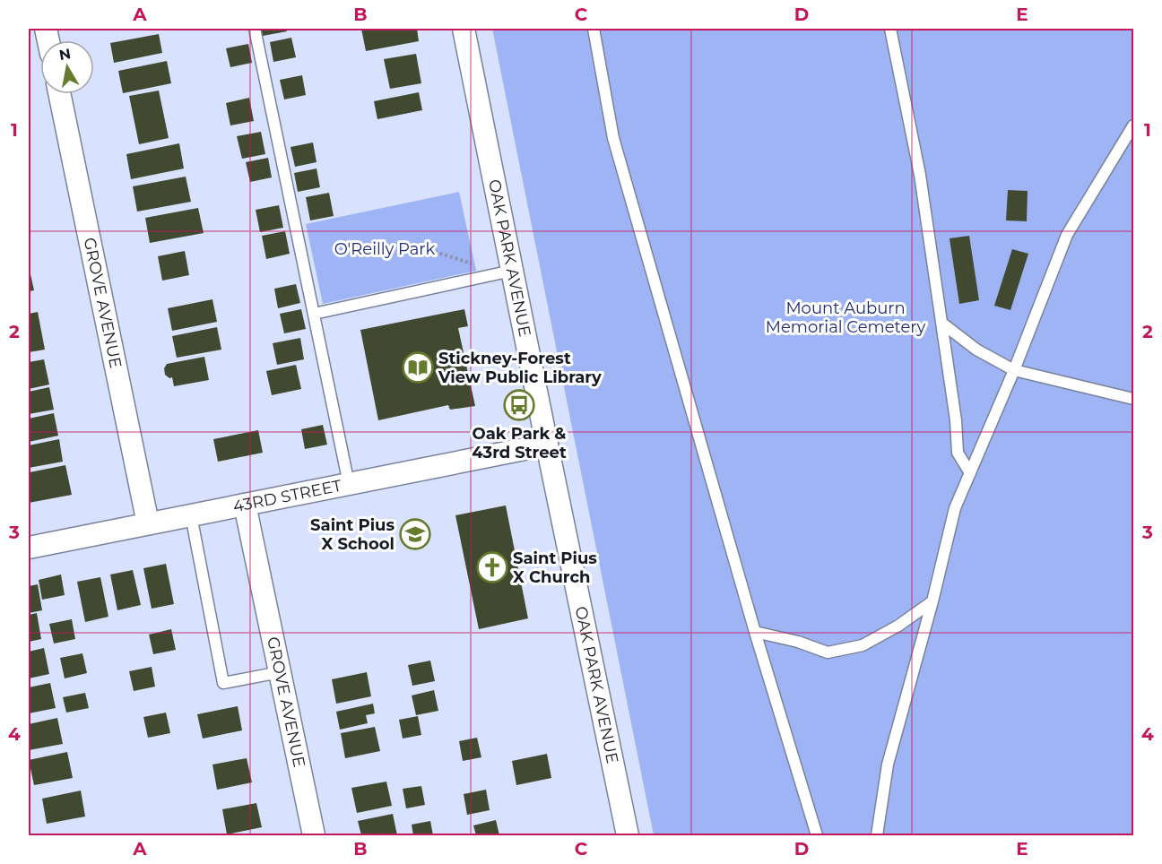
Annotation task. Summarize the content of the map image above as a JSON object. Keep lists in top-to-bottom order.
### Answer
{
  "streets": {
    "street": ["OAK PARK AVENUE", "GROVE AVENUE", "43RD STREET"]
  },
  "crossings": [
    ["OAK PARK AVENUE", "43RD STREET"],
    ["GROVE AVENUE", "43RD STREET"]
  ],
  "parks": ["O'Reilly Park", "Mount Auburn Memorial Cemetery"],
  "places": {
    "library": ["Stickney-Forest View Public Library"],
    "bus stop": ["Oak Park & 43rd Street"],
    "school or university": ["Saint Pius X School"],
    "church": ["Saint Pius X Church"]
  },
  "north": "top",
  "grid": {
    "columns": [
      "A",
      "B",
      "C",
      "D",
      "E"
    ],
    "rows": [
      "1",
      "2",
      "3",
      "4"
    ]
  }
}
